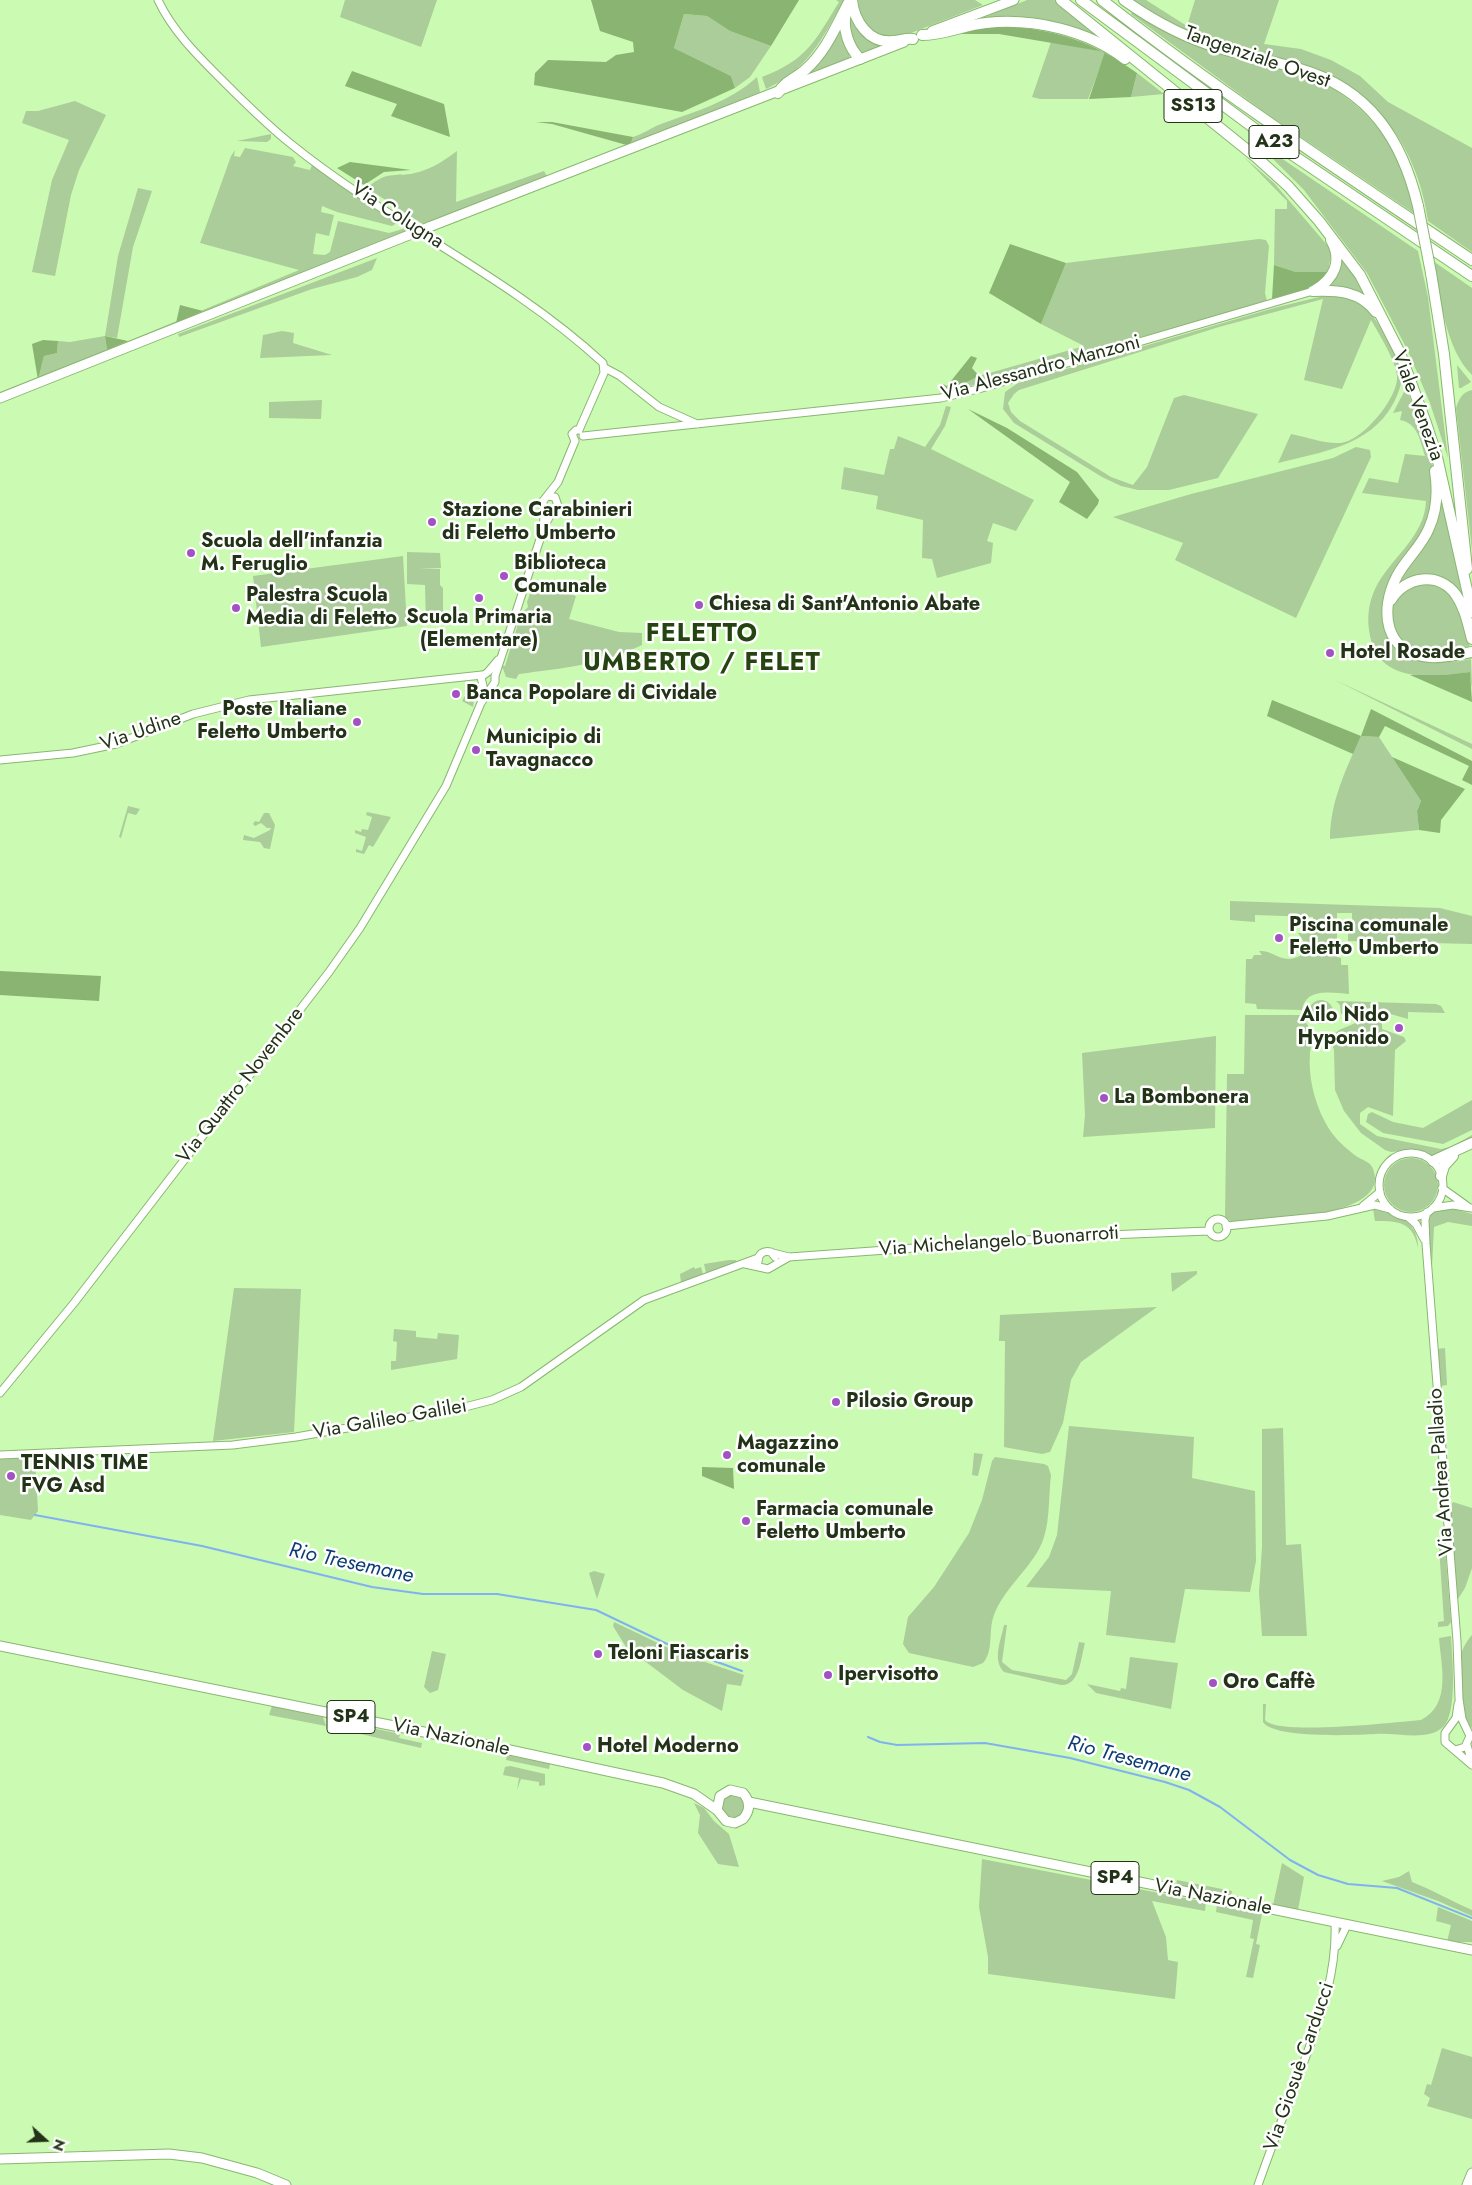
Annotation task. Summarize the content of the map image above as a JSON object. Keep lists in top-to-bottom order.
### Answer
{
  "streets": {
    "highway": [
      "Tangenziale Ovest",
      "SS13",
      "A23",
      "Viale Venezia"
    ],
    "main road": ["SP4", "Via Nazionale"],
    "street": [
      "Via Colugna",
      "Via Alessandro Manzoni",
      "Via Udine",
      "Via Quattro Novembre",
      "Via Michelangelo Buonarroti",
      "Via Galileo Galilei",
      "Via Andrea Palladio",
      "Via Giosuè Carducci"
    ]
  },
  "crossings": [
    ["Tangenziale Ovest", "Viale Venezia"],
    ["SS13", "Viale Venezia"],
    ["Via Colugna", "Via Alessandro Manzoni"],
    ["Via Udine", "Via Quattro Novembre"],
    ["Via Michelangelo Buonarroti", "Via Galileo Galilei"],
    ["Via Michelangelo Buonarroti", "Via Andrea Palladio"],
    ["Via Nazionale", "Via Giosuè Carducci"]
  ],
  "districts": ["FELETTO UMBERTO / FELET"],
  "water": ["Rio Tresemane"],
  "places": [
    "Stazione Carabinieri di Feletto Umberto",
    "Scuola dell'infanzia M. Feruglio",
    "Biblioteca Comunale",
    "Scuola Primaria (Elementare)",
    "Chiesa di Sant'Antonio Abate",
    "Palestra Scuola Media di Feletto",
    "Hotel Rosade",
    "Banca Popolare di Cividale",
    "Poste Italiane Feletto Umberto",
    "Municipio di Tavagnacco",
    "Piscina comunale Feletto Umberto",
    "Ailo Nido Hyponido",
    "La Bombonera",
    "Pilosio Group",
    "Magazzino comunale",
    "TENNIS TIME FVG Asd",
    "Farmacia comunale Feletto Umberto",
    "Teloni Fiascaris",
    "Ipervisotto",
    "Oro Caffè",
    "Hotel Moderno"
  ],
  "north": "right"
}
